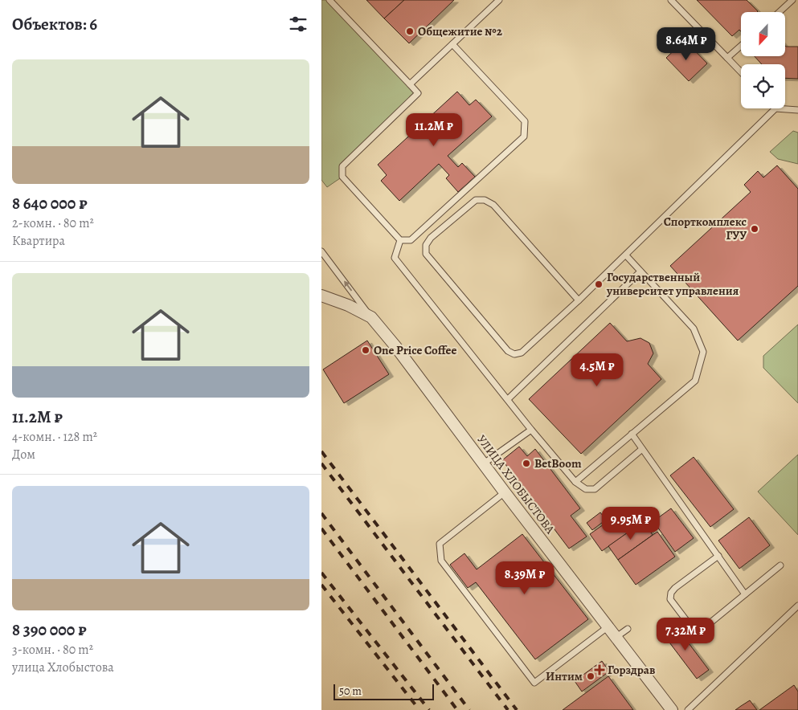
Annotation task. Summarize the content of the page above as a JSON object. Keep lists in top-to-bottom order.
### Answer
{
  "streets": {
    "street": ["УЛИЦА ХЛОБЫСТОВА"]
  },
  "places": {
    "other": [
      "Общежитие №2",
      "Спорткомплекс ГУУ",
      "Государственный университет управления",
      "One Price Coffee",
      "BetBoom",
      "Интим"
    ],
    "health": ["Горздрав"]
  },
  "scale_bar": "50 m",
  "north": "bottom",
  "page": {
    "heading": "Объектов: 6",
    "price": [
      "8.64M ₽",
      "11.2M ₽",
      "4.5M ₽",
      "9.95M ₽",
      "8.39M ₽",
      "7.32M ₽"
    ],
    "list": [
      {
        "name": "8 640 000 ₽",
        "note": "2-комн. · 80 m² · Квартира"
      },
      {
        "name": "11.2M ₽",
        "note": "4-комн. · 128 m² · Дом"
      },
      {
        "name": "8 390 000 ₽",
        "note": "3-комн. · 80 m² · улица Хлобыстова"
      }
    ],
    "scale": "50 m"
  }
}
